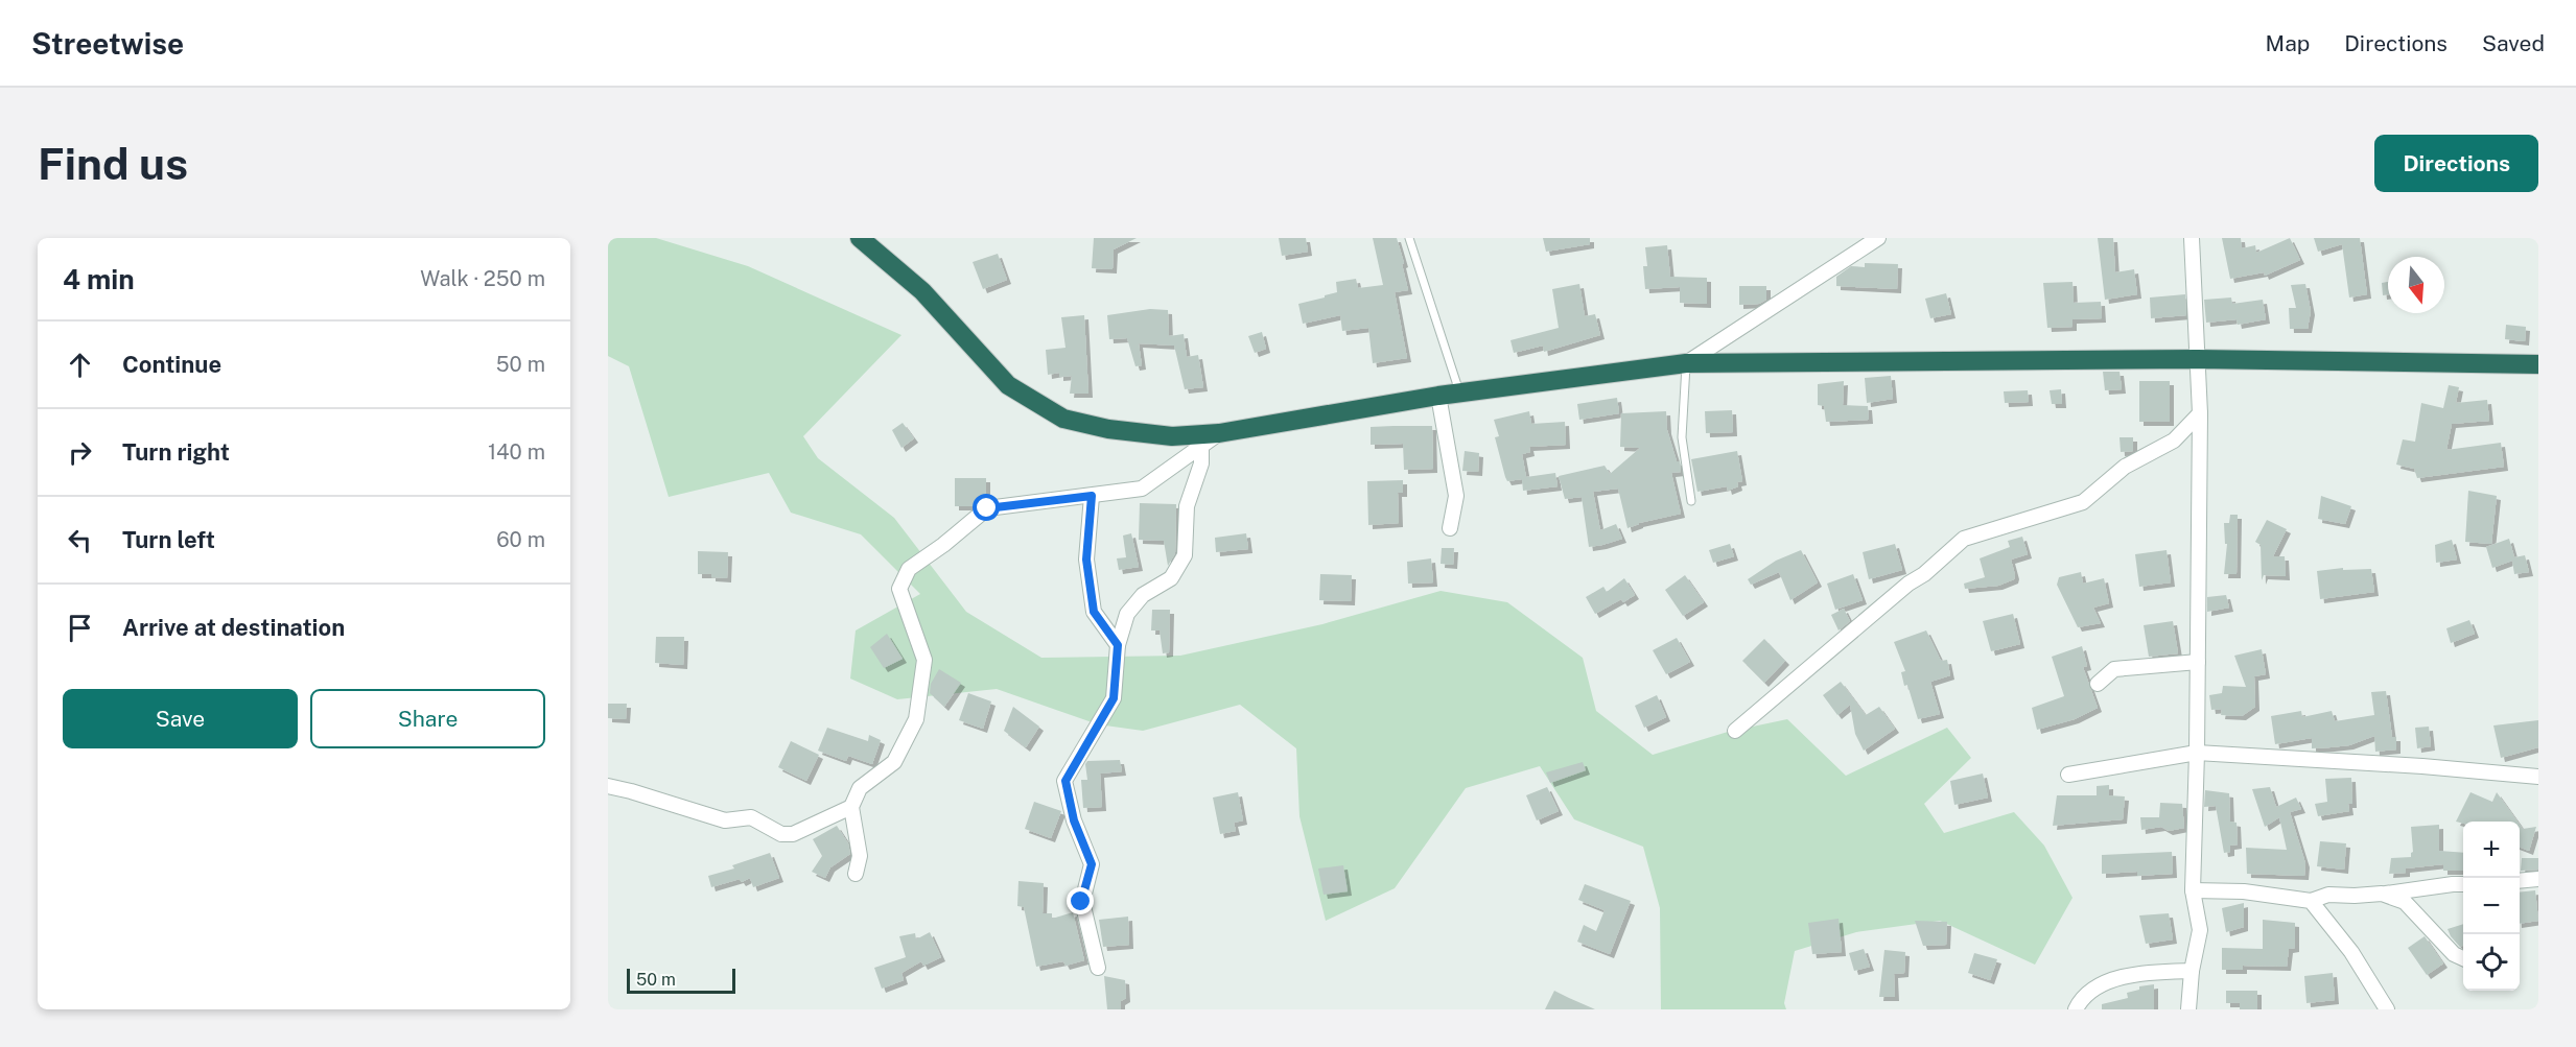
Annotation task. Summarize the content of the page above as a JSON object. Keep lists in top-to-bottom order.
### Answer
{
  "scale_bar": "50 m",
  "north": "bottom",
  "page": {
    "header": "Streetwise",
    "nav": ["Map", "Directions", "Saved"],
    "buttons": [
      "Directions",
      ["Save", "Share"]
    ],
    "title": "Find us",
    "heading": ["4 min", "Walk · 250 m"],
    "list": [
      ["Continue", "50 m"],
      ["Turn right", "140 m"],
      ["Turn left", "60 m"],
      "Arrive at destination"
    ],
    "map_buttons": ["+", "−"],
    "scale": "50 m"
  }
}
